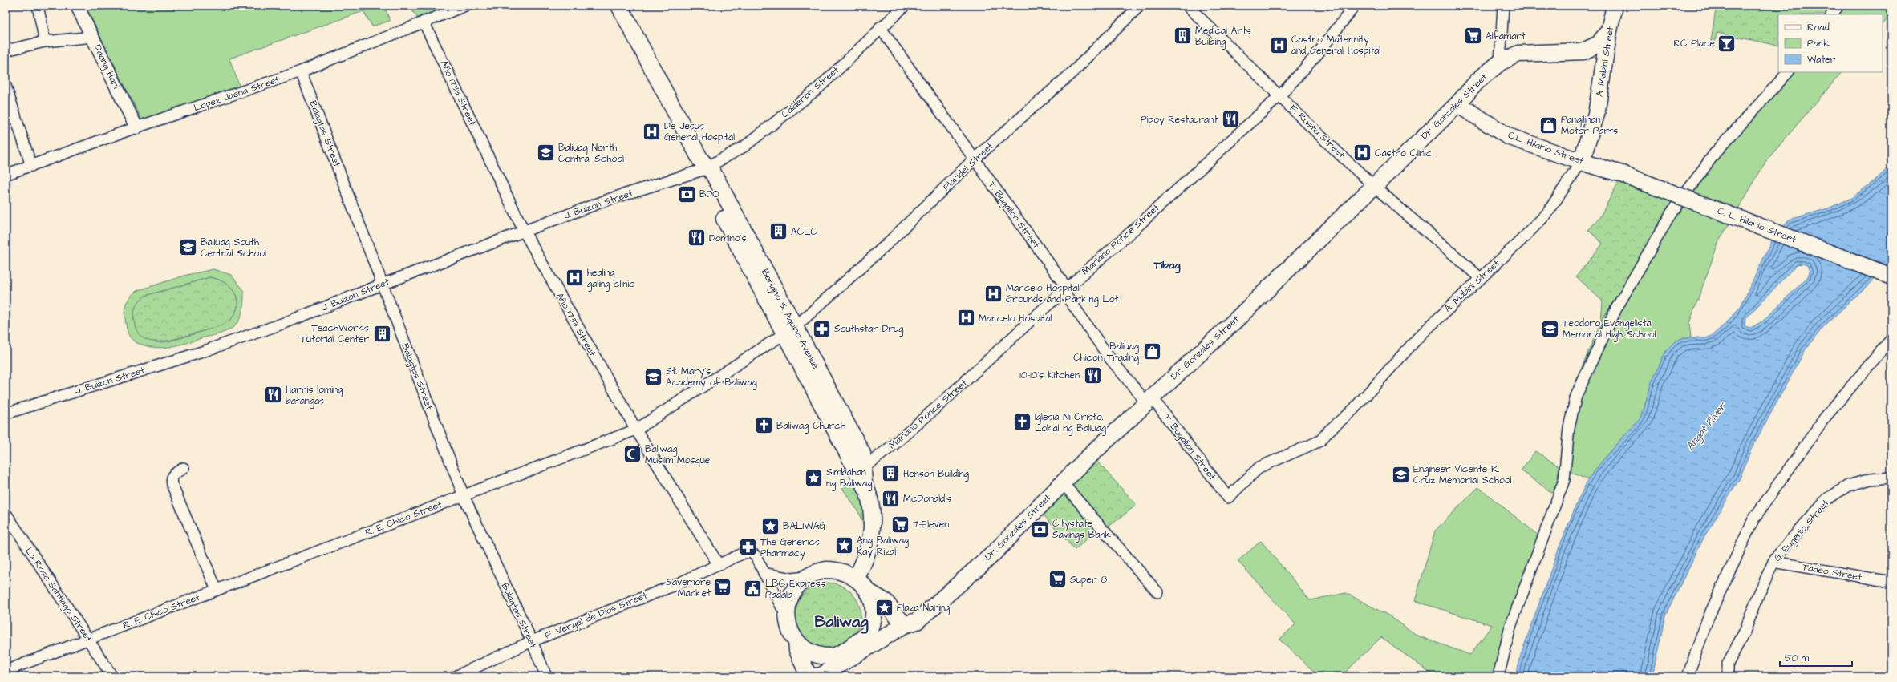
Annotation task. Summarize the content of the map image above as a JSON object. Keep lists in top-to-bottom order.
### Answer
{
  "streets": {
    "main road": [
      "A. Mabini Street",
      "Dr. Gonzales Street",
      "C.L. Hilario Street",
      "C. L. Hilario Street",
      "Benigno S. Aquino Avenue"
    ],
    "street": [
      "Daang Hari",
      "Calderon Street",
      "Año 1733 Street",
      "Lopez Jaena Street",
      "F. Rustia Street",
      "Balagtas Street",
      "Plaridel Street",
      "J. Buizon Street",
      "T. Bugallon Street",
      "Mariano Ponce Street",
      "R. E. Chico Street",
      "G. Eugenio Street",
      "Tadeo Street",
      "La Rosa Santiago Street",
      "F. Vergel de Dios Street"
    ]
  },
  "crossings": [
    ["A. Mabini Street", "Dr. Gonzales Street"],
    ["A. Mabini Street", "F. Rustia Street"],
    ["A. Mabini Street", "C.L. Hilario Street"],
    ["A. Mabini Street", "T. Bugallon Street"],
    ["Daang Hari", "Lopez Jaena Street"],
    ["Calderon Street", "J. Buizon Street"],
    ["Calderon Street", "T. Bugallon Street"],
    ["Calderon Street", "Benigno S. Aquino Avenue"],
    ["Año 1733 Street", "Lopez Jaena Street"],
    ["Año 1733 Street", "J. Buizon Street"],
    ["Año 1733 Street", "R. E. Chico Street"],
    ["Año 1733 Street", "F. Vergel de Dios Street"],
    ["Lopez Jaena Street", "Balagtas Street"],
    ["Dr. Gonzales Street", "F. Rustia Street"],
    ["Dr. Gonzales Street", "C.L. Hilario Street"],
    ["Dr. Gonzales Street", "T. Bugallon Street"],
    ["F. Rustia Street", "Mariano Ponce Street"],
    ["Balagtas Street", "J. Buizon Street"],
    ["Balagtas Street", "R. E. Chico Street"],
    ["Balagtas Street", "F. Vergel de Dios Street"],
    ["C.L. Hilario Street", "C. L. Hilario Street"],
    ["Plaridel Street", "T. Bugallon Street"],
    ["Plaridel Street", "Benigno S. Aquino Avenue"],
    ["Plaridel Street", "R. E. Chico Street"],
    ["J. Buizon Street", "Benigno S. Aquino Avenue"],
    ["T. Bugallon Street", "Mariano Ponce Street"],
    ["Mariano Ponce Street", "Benigno S. Aquino Avenue"],
    ["Benigno S. Aquino Avenue", "R. E. Chico Street"],
    ["R. E. Chico Street", "La Rosa Santiago Street"],
    ["G. Eugenio Street", "Tadeo Street"]
  ],
  "districts": ["Tibag", "Baliwag"],
  "water": ["Angat River"],
  "places": {
    "building": [
      "Medical Arts Building",
      "ACLC",
      "TeachWorks Tutorial Center",
      "Henson Building"
    ],
    "supermarket": [
      "Alfamart",
      "7-Eleven",
      "Super 8",
      "Savemore Market"
    ],
    "bar": ["RC Place"],
    "hospital": [
      "Castro Maternity and General Hospital",
      "De Jesus General Hospital",
      "Castro Clinic",
      "healing galing clinic",
      "Marcelo Hospital Grounds and Parking Lot",
      "Marcelo Hospital"
    ],
    "restaurant": [
      "Pipoy Restaurant",
      "Domino's",
      "10-10's Kitchen",
      "Harris loming batangas",
      "McDonald's"
    ],
    "shop": ["Pangilinan Motor Parts", "Baliuag Chicon Trading"],
    "school or university": [
      "Baliuag North Central School",
      "Baliuag South Central School",
      "Teodoro Evangelista Memorial High School",
      "St. Mary's Academy of Baliwag",
      "Engineer Vicente R. Cruz Memorial School"
    ],
    "bank": ["BDO", "Citystate Savings Bank"],
    "pharmacy": ["Southstar Drug", "The Generics Pharmacy"],
    "church": ["Iglesia Ni Cristo, Lokal ng Baliuag", "Baliwag Church"],
    "mosque": ["Baliwag Muslim Mosque"],
    "place": [
      "Simbahan ng Baliwag",
      "BALIWAG",
      "Ang Baliwag Kay Rizal",
      "Plaza Naning"
    ],
    "public building": ["LBC Express Padala"]
  },
  "legend": ["Road", "Park", "Water"],
  "scale_bar": "50 m"
}
